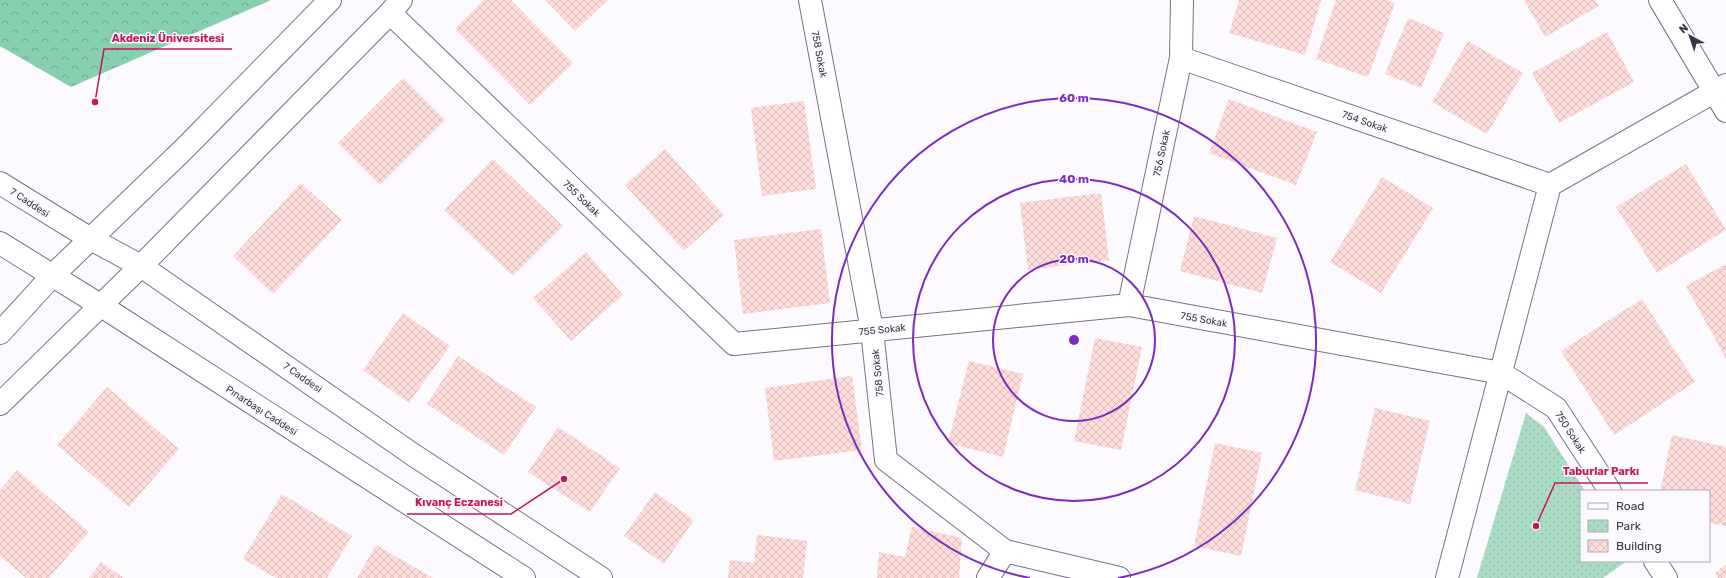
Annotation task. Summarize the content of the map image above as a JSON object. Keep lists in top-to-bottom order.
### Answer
{
  "streets": {
    "street": [
      "758 Sokak",
      "754 Sokak",
      "756 Sokak",
      "755 Sokak",
      "7 Caddesi",
      "Pınarbaşı Caddesi",
      "750 Sokak"
    ]
  },
  "crossings": [
    ["758 Sokak", "755 Sokak"],
    ["754 Sokak", "756 Sokak"],
    ["756 Sokak", "755 Sokak"],
    ["755 Sokak", "750 Sokak"]
  ],
  "places": ["Akdeniz Üniversitesi", "Kıvanç Eczanesi", "Taburlar Parkı"],
  "legend": ["Road", "Park", "Building"],
  "north": "top left",
  "rings": ["60 m", "40 m", "20 m"]
}
